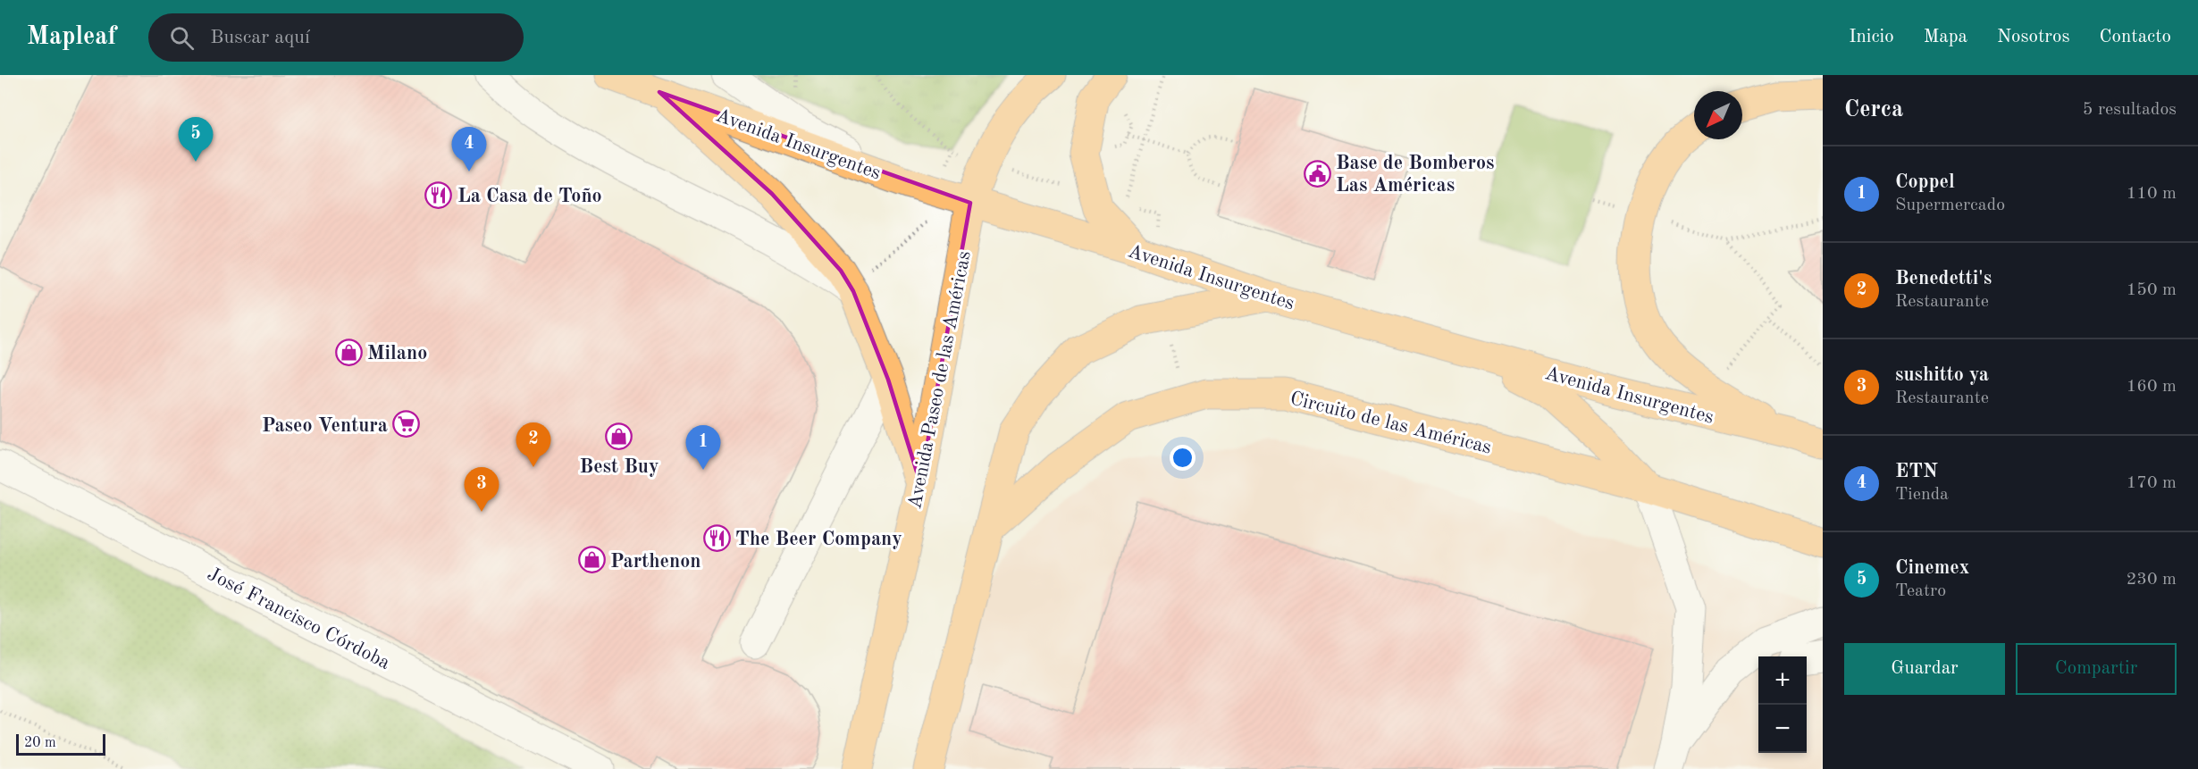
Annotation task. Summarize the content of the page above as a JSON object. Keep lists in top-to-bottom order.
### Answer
{
  "streets": {
    "main road": ["Avenida Insurgentes", "Avenida Paseo de las Américas", "Circuito de las Américas"],
    "street": ["José Francisco Córdoba"]
  },
  "crossings": [
    ["Avenida Insurgentes", "Avenida Paseo de las Américas"]
  ],
  "places": {
    "public building": ["Base de Bomberos Las Américas"],
    "restaurant": ["La Casa de Toño", "The Beer Company"],
    "shop": ["Milano", "Best Buy", "Parthenon"],
    "supermarket": ["Paseo Ventura"]
  },
  "scale_bar": "20 m",
  "north": "bottom left",
  "page": {
    "header": "Mapleaf",
    "search": "Buscar aquí",
    "nav": [
      "Inicio",
      "Mapa",
      "Nosotros",
      "Contacto"
    ],
    "heading": ["Cerca", "5 resultados"],
    "pins": [
      "5",
      "4",
      "2",
      "1",
      "3"
    ],
    "list": [
      {
        "mark": "1",
        "name": "Coppel",
        "note": "Supermercado",
        "value": "110 m"
      },
      {
        "mark": "2",
        "name": "Benedetti's",
        "note": "Restaurante",
        "value": "150 m"
      },
      {
        "mark": "3",
        "name": "sushitto ya",
        "note": "Restaurante",
        "value": "160 m"
      },
      {
        "mark": "4",
        "name": "ETN",
        "note": "Tienda",
        "value": "170 m"
      },
      {
        "mark": "5",
        "name": "Cinemex",
        "note": "Teatro",
        "value": "230 m"
      }
    ],
    "buttons": ["Guardar", "Compartir"],
    "map_buttons": ["+", "−"],
    "scale": "20 m"
  }
}
